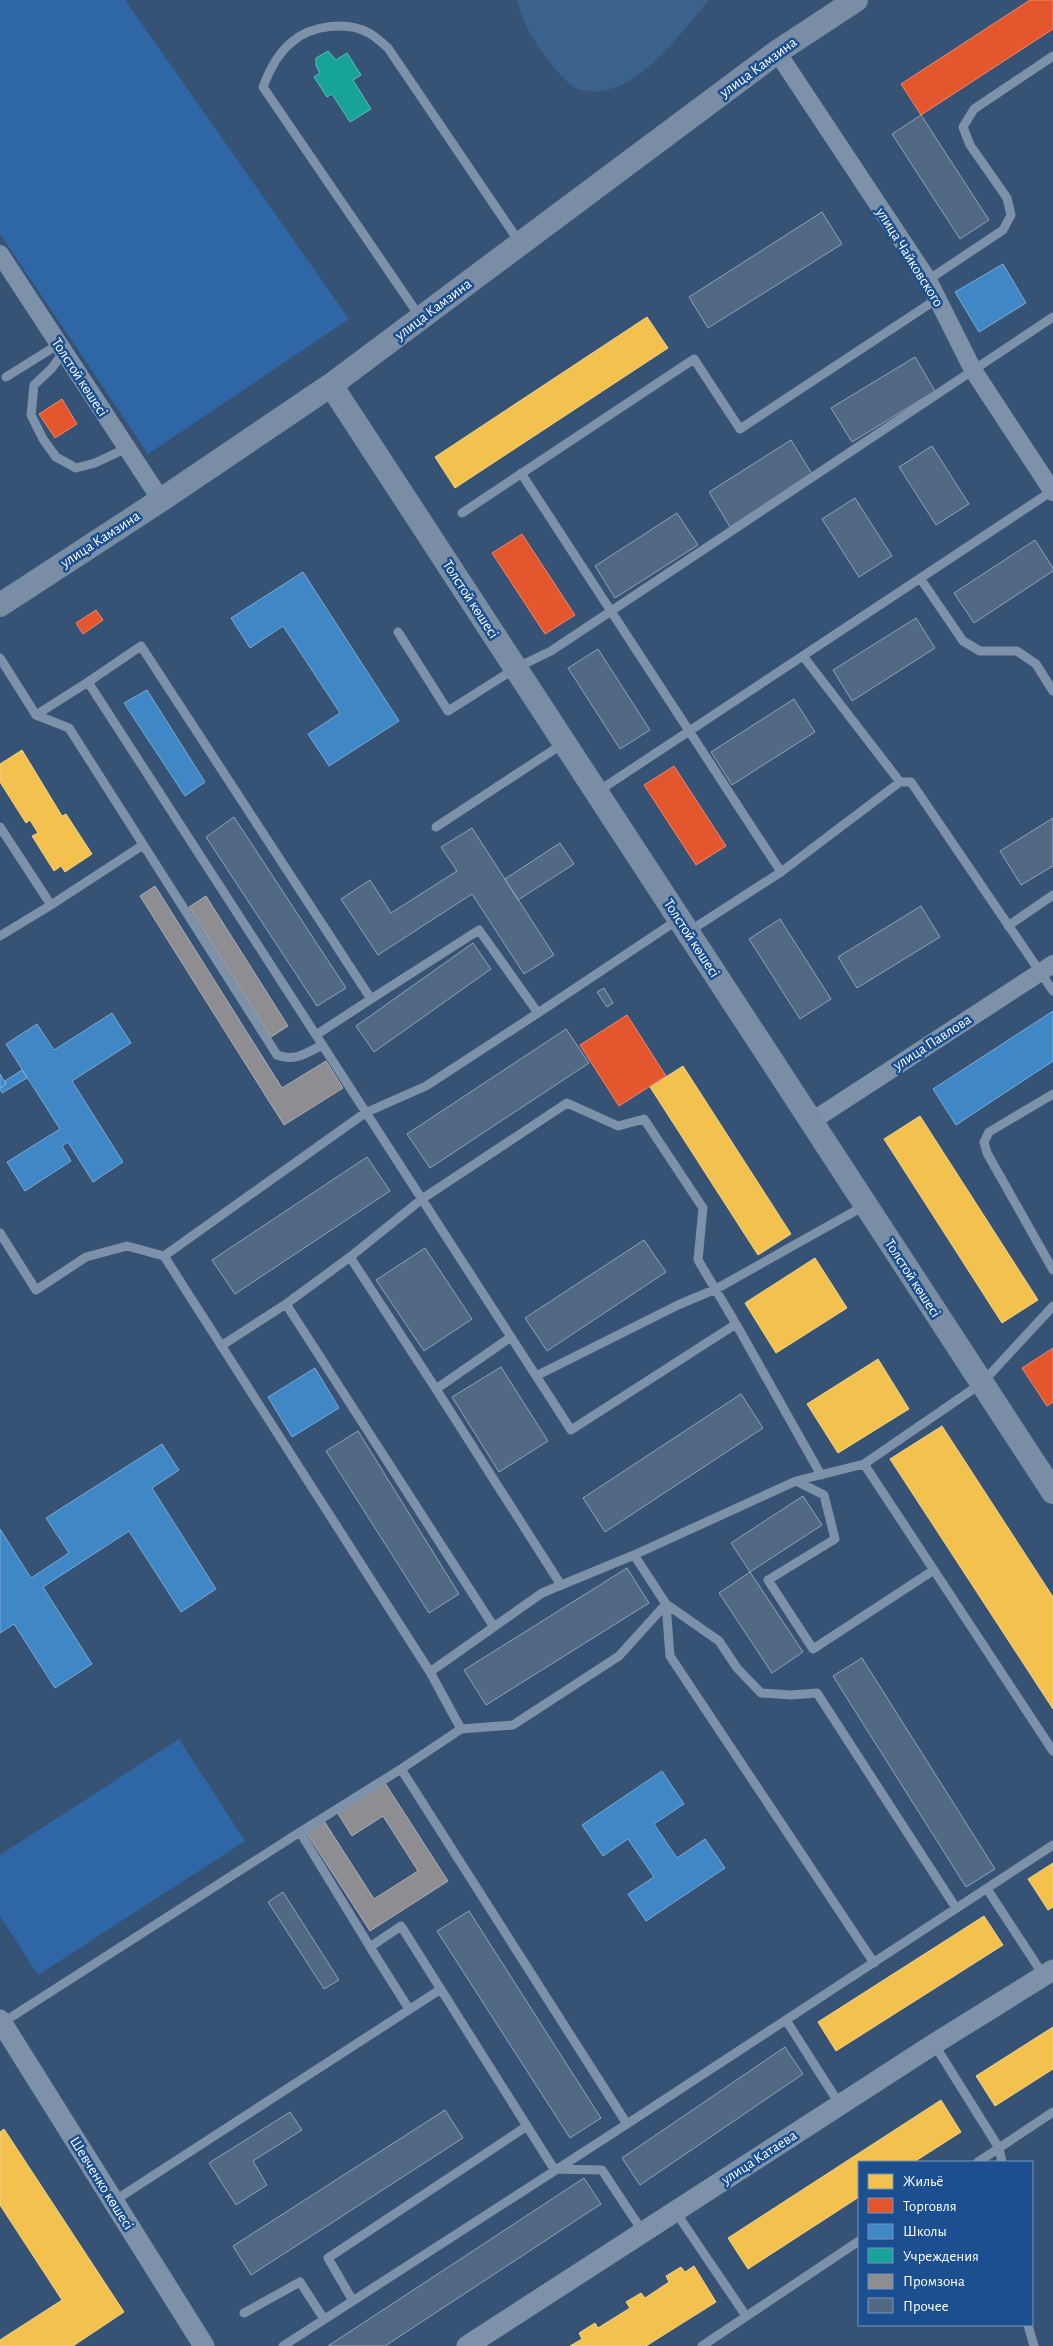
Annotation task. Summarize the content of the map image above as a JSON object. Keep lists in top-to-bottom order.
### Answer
{
  "streets": {
    "main road": ["улица Камзина", "Толстой көшесі"],
    "street": [
      "улица Чайковского",
      "улица Павлова",
      "улица Катаева",
      "Шевченко көшесі"
    ]
  },
  "crossings": [
    ["улица Камзина", "улица Чайковского"],
    ["улица Камзина", "Толстой көшесі"],
    ["Толстой көшесі", "улица Павлова"]
  ],
  "legend": [
    "Жильё",
    "Торговля",
    "Школы",
    "Учреждения",
    "Промзона",
    "Прочее"
  ]
}
